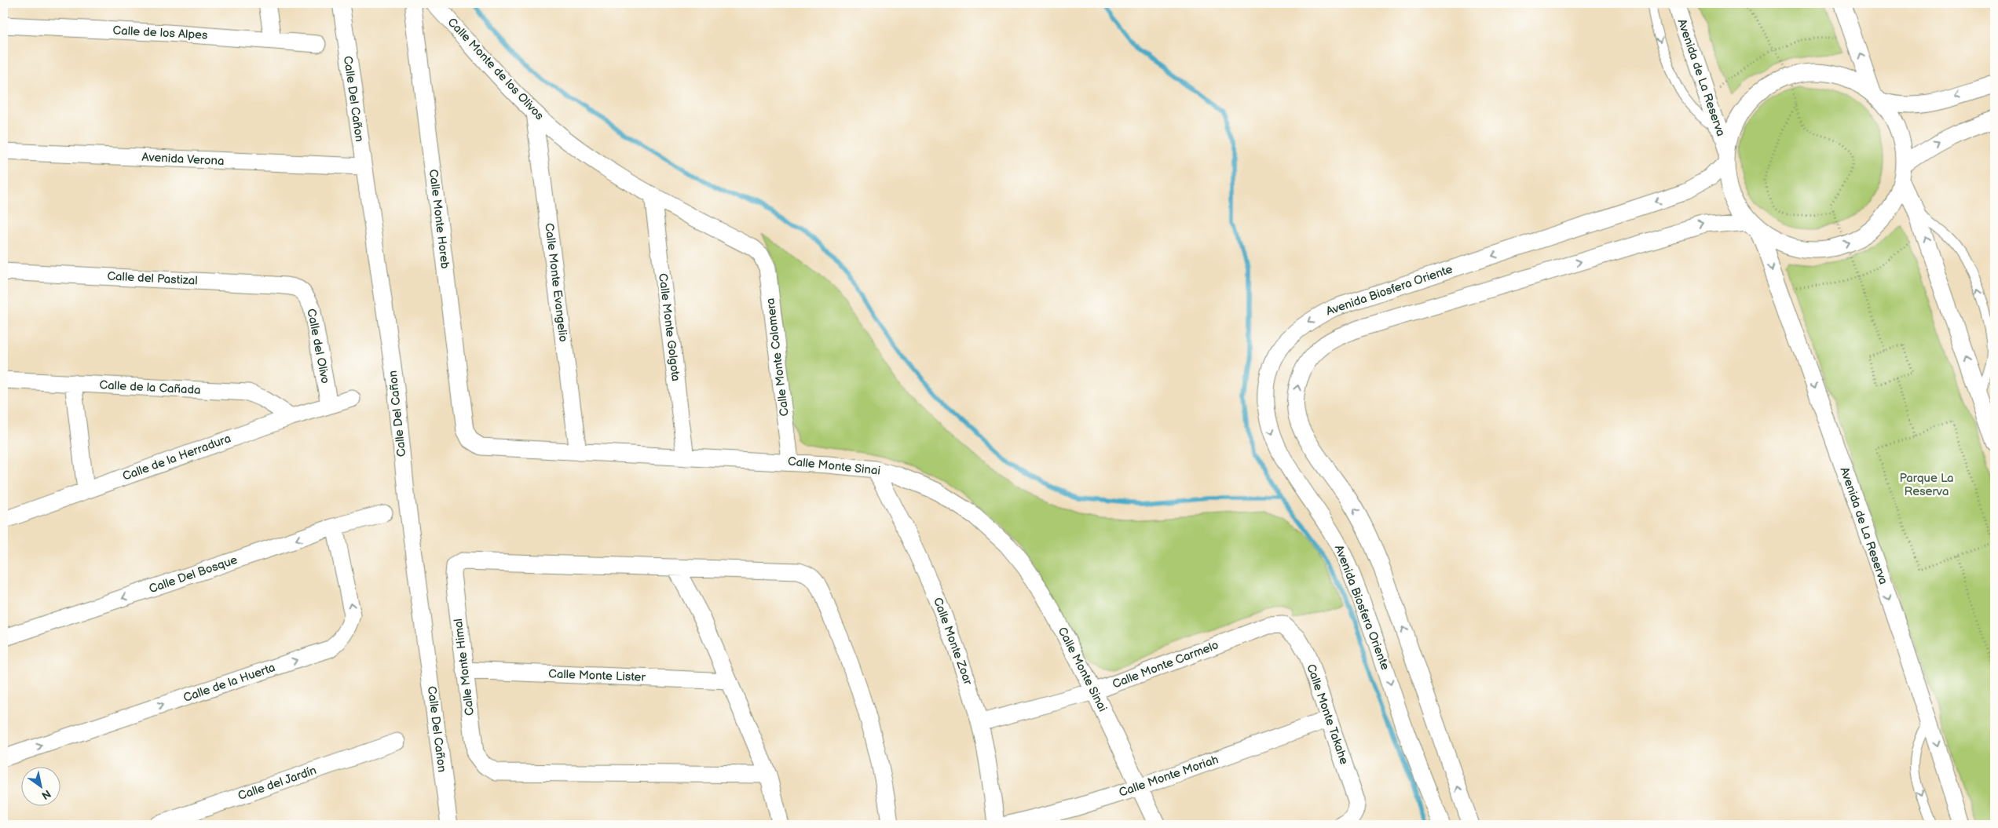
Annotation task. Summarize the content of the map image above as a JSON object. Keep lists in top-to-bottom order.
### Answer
{
  "streets": {
    "street": [
      "Calle de los Alpes",
      "Calle Monte de los Olivos",
      "Avenida de La Reserva",
      "Calle Del Cañon",
      "Avenida Verona",
      "Calle Monte Horeb",
      "Calle del Pastizal",
      "Calle Monte Evangelio",
      "Avenida Biosfera Oriente",
      "Calle Monte Golgota",
      "Calle del Olivo",
      "Calle Monte Colomera",
      "Calle de la Cañada",
      "Calle de la Herradura",
      "Calle Monte Sinai",
      "Calle Del Bosque",
      "Calle Monte Zoar",
      "Calle Monte Carmelo",
      "Calle Monte Himal",
      "Calle Monte Lister",
      "Calle de la Huerta",
      "Calle Monte Takahe",
      "Calle Monte Moriah",
      "Calle del Jardín"
    ]
  },
  "crossings": [
    ["Calle Monte de los Olivos", "Calle Monte Evangelio"],
    ["Calle Monte de los Olivos", "Calle Monte Golgota"],
    ["Calle Monte de los Olivos", "Calle Monte Colomera"],
    ["Avenida de La Reserva", "Avenida Biosfera Oriente"],
    ["Calle Del Cañon", "Avenida Verona"],
    ["Calle Monte Horeb", "Calle Monte Sinai"],
    ["Calle del Pastizal", "Calle del Olivo"],
    ["Calle Monte Evangelio", "Calle Monte Sinai"],
    ["Calle Monte Golgota", "Calle Monte Sinai"],
    ["Calle del Olivo", "Calle de la Herradura"],
    ["Calle Monte Colomera", "Calle Monte Sinai"],
    ["Calle de la Cañada", "Calle de la Herradura"],
    ["Calle Monte Sinai", "Calle Monte Zoar"],
    ["Calle Monte Sinai", "Calle Monte Carmelo"],
    ["Calle Monte Sinai", "Calle Monte Moriah"],
    ["Calle Del Bosque", "Calle de la Huerta"],
    ["Calle Monte Zoar", "Calle Monte Carmelo"],
    ["Calle Monte Carmelo", "Calle Monte Takahe"],
    ["Calle Monte Himal", "Calle Monte Lister"],
    ["Calle Monte Takahe", "Calle Monte Moriah"]
  ],
  "one_way": ["Calle Del Bosque", "Calle de la Huerta"],
  "parks": ["Parque La Reserva"],
  "north": "bottom right"
}
